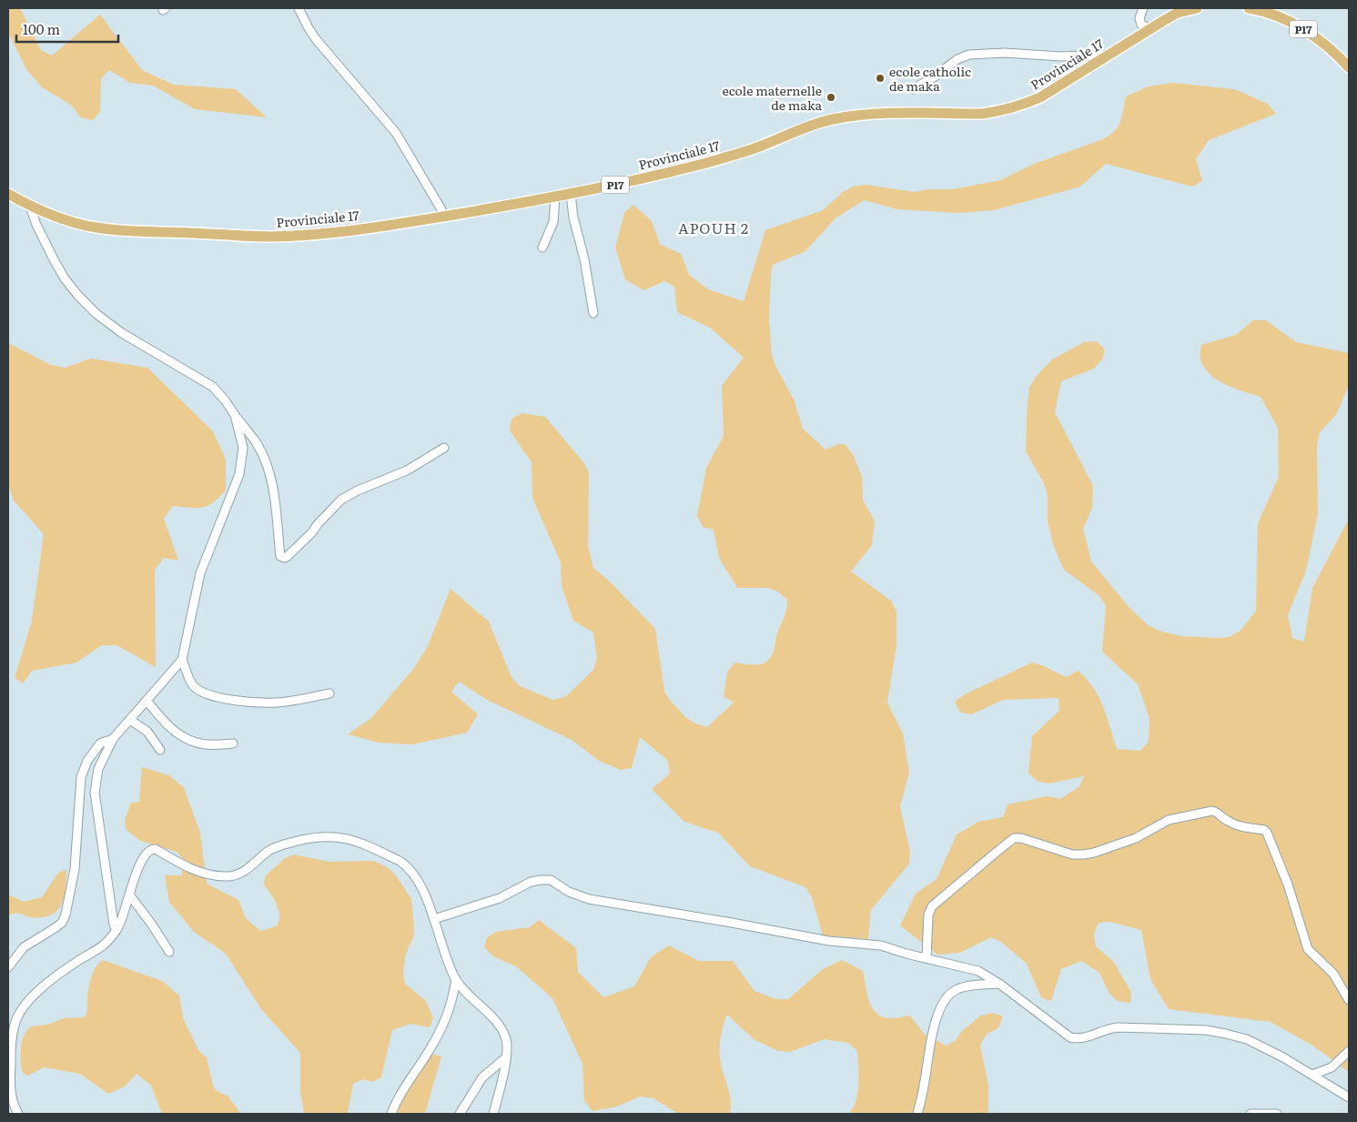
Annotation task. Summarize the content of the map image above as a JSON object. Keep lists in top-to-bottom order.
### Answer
{
  "streets": {
    "main road": ["P17", "Provinciale 17"]
  },
  "districts": ["APOUH 2"],
  "places": ["ecole catholic de maka", "ecole maternelle de maka"],
  "scale_bar": "100 m"
}
